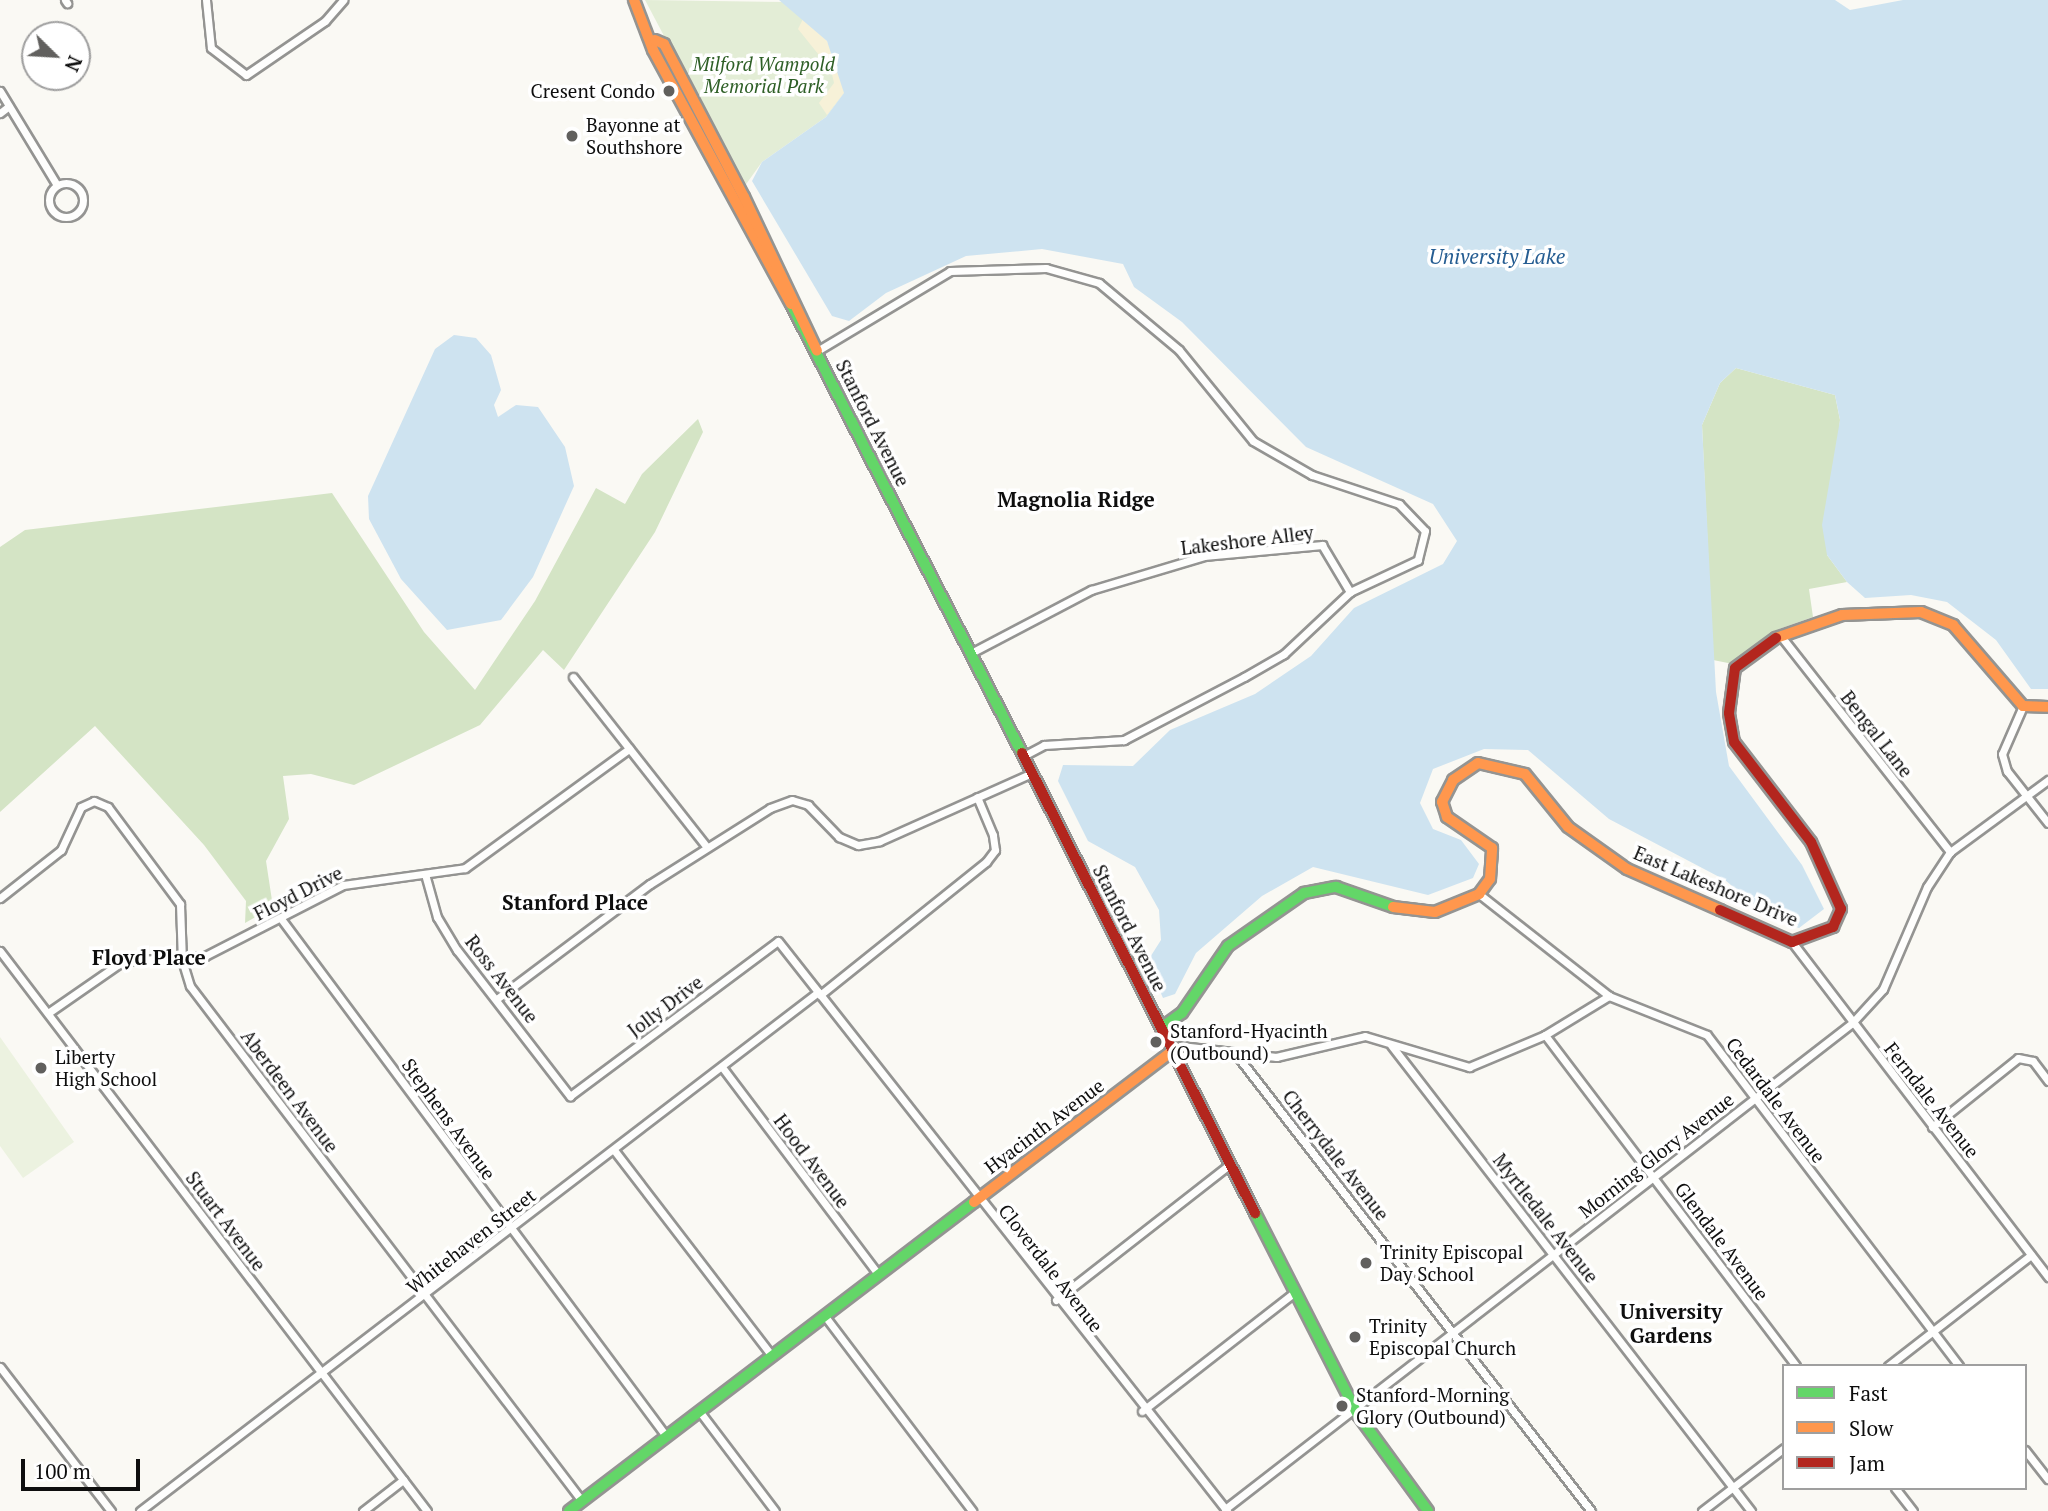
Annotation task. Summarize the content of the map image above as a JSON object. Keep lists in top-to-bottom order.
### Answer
{
  "streets": {
    "street": [
      "Stanford Avenue",
      "Lakeshore Alley",
      "Bengal Lane",
      "East Lakeshore Drive",
      "Floyd Drive",
      "Ross Avenue",
      "Jolly Drive",
      "Aberdeen Avenue",
      "Cedardale Avenue",
      "Ferndale Avenue",
      "Stephens Avenue",
      "Hyacinth Avenue",
      "Cherrydale Avenue",
      "Morning Glory Avenue",
      "Hood Avenue",
      "Myrtledale Avenue",
      "Stuart Avenue",
      "Whitehaven Street",
      "Glendale Avenue",
      "Cloverdale Avenue"
    ]
  },
  "crossings": [
    ["Stanford Avenue", "Lakeshore Alley"],
    ["Stanford Avenue", "Hyacinth Avenue"],
    ["Stanford Avenue", "Morning Glory Avenue"],
    ["Bengal Lane", "East Lakeshore Drive"],
    ["Bengal Lane", "Morning Glory Avenue"],
    ["East Lakeshore Drive", "Cedardale Avenue"],
    ["East Lakeshore Drive", "Ferndale Avenue"],
    ["Floyd Drive", "Ross Avenue"],
    ["Floyd Drive", "Aberdeen Avenue"],
    ["Floyd Drive", "Stephens Avenue"],
    ["Floyd Drive", "Stuart Avenue"],
    ["Ross Avenue", "Jolly Drive"],
    ["Jolly Drive", "Cloverdale Avenue"],
    ["Aberdeen Avenue", "Hyacinth Avenue"],
    ["Aberdeen Avenue", "Whitehaven Street"],
    ["Cedardale Avenue", "Morning Glory Avenue"],
    ["Ferndale Avenue", "Morning Glory Avenue"],
    ["Stephens Avenue", "Hyacinth Avenue"],
    ["Stephens Avenue", "Whitehaven Street"],
    ["Hyacinth Avenue", "Hood Avenue"],
    ["Hyacinth Avenue", "Cloverdale Avenue"],
    ["Cherrydale Avenue", "Morning Glory Avenue"],
    ["Morning Glory Avenue", "Myrtledale Avenue"],
    ["Morning Glory Avenue", "Glendale Avenue"],
    ["Morning Glory Avenue", "Cloverdale Avenue"],
    ["Hood Avenue", "Whitehaven Street"],
    ["Stuart Avenue", "Whitehaven Street"],
    ["Whitehaven Street", "Cloverdale Avenue"]
  ],
  "districts": [
    "Magnolia Ridge",
    "Stanford Place",
    "Floyd Place",
    "University Gardens"
  ],
  "water": ["University Lake"],
  "parks": ["Milford Wampold Memorial Park"],
  "places": [
    "Cresent Condo",
    "Bayonne at Southshore",
    "Stanford-Hyacinth (Outbound)",
    "Liberty High School",
    "Trinity Episcopal Day School",
    "Trinity Episcopal Church",
    "Stanford-Morning Glory (Outbound)"
  ],
  "legend": ["Fast", "Slow", "Jam"],
  "scale_bar": "100 m",
  "north": "bottom right"
}
